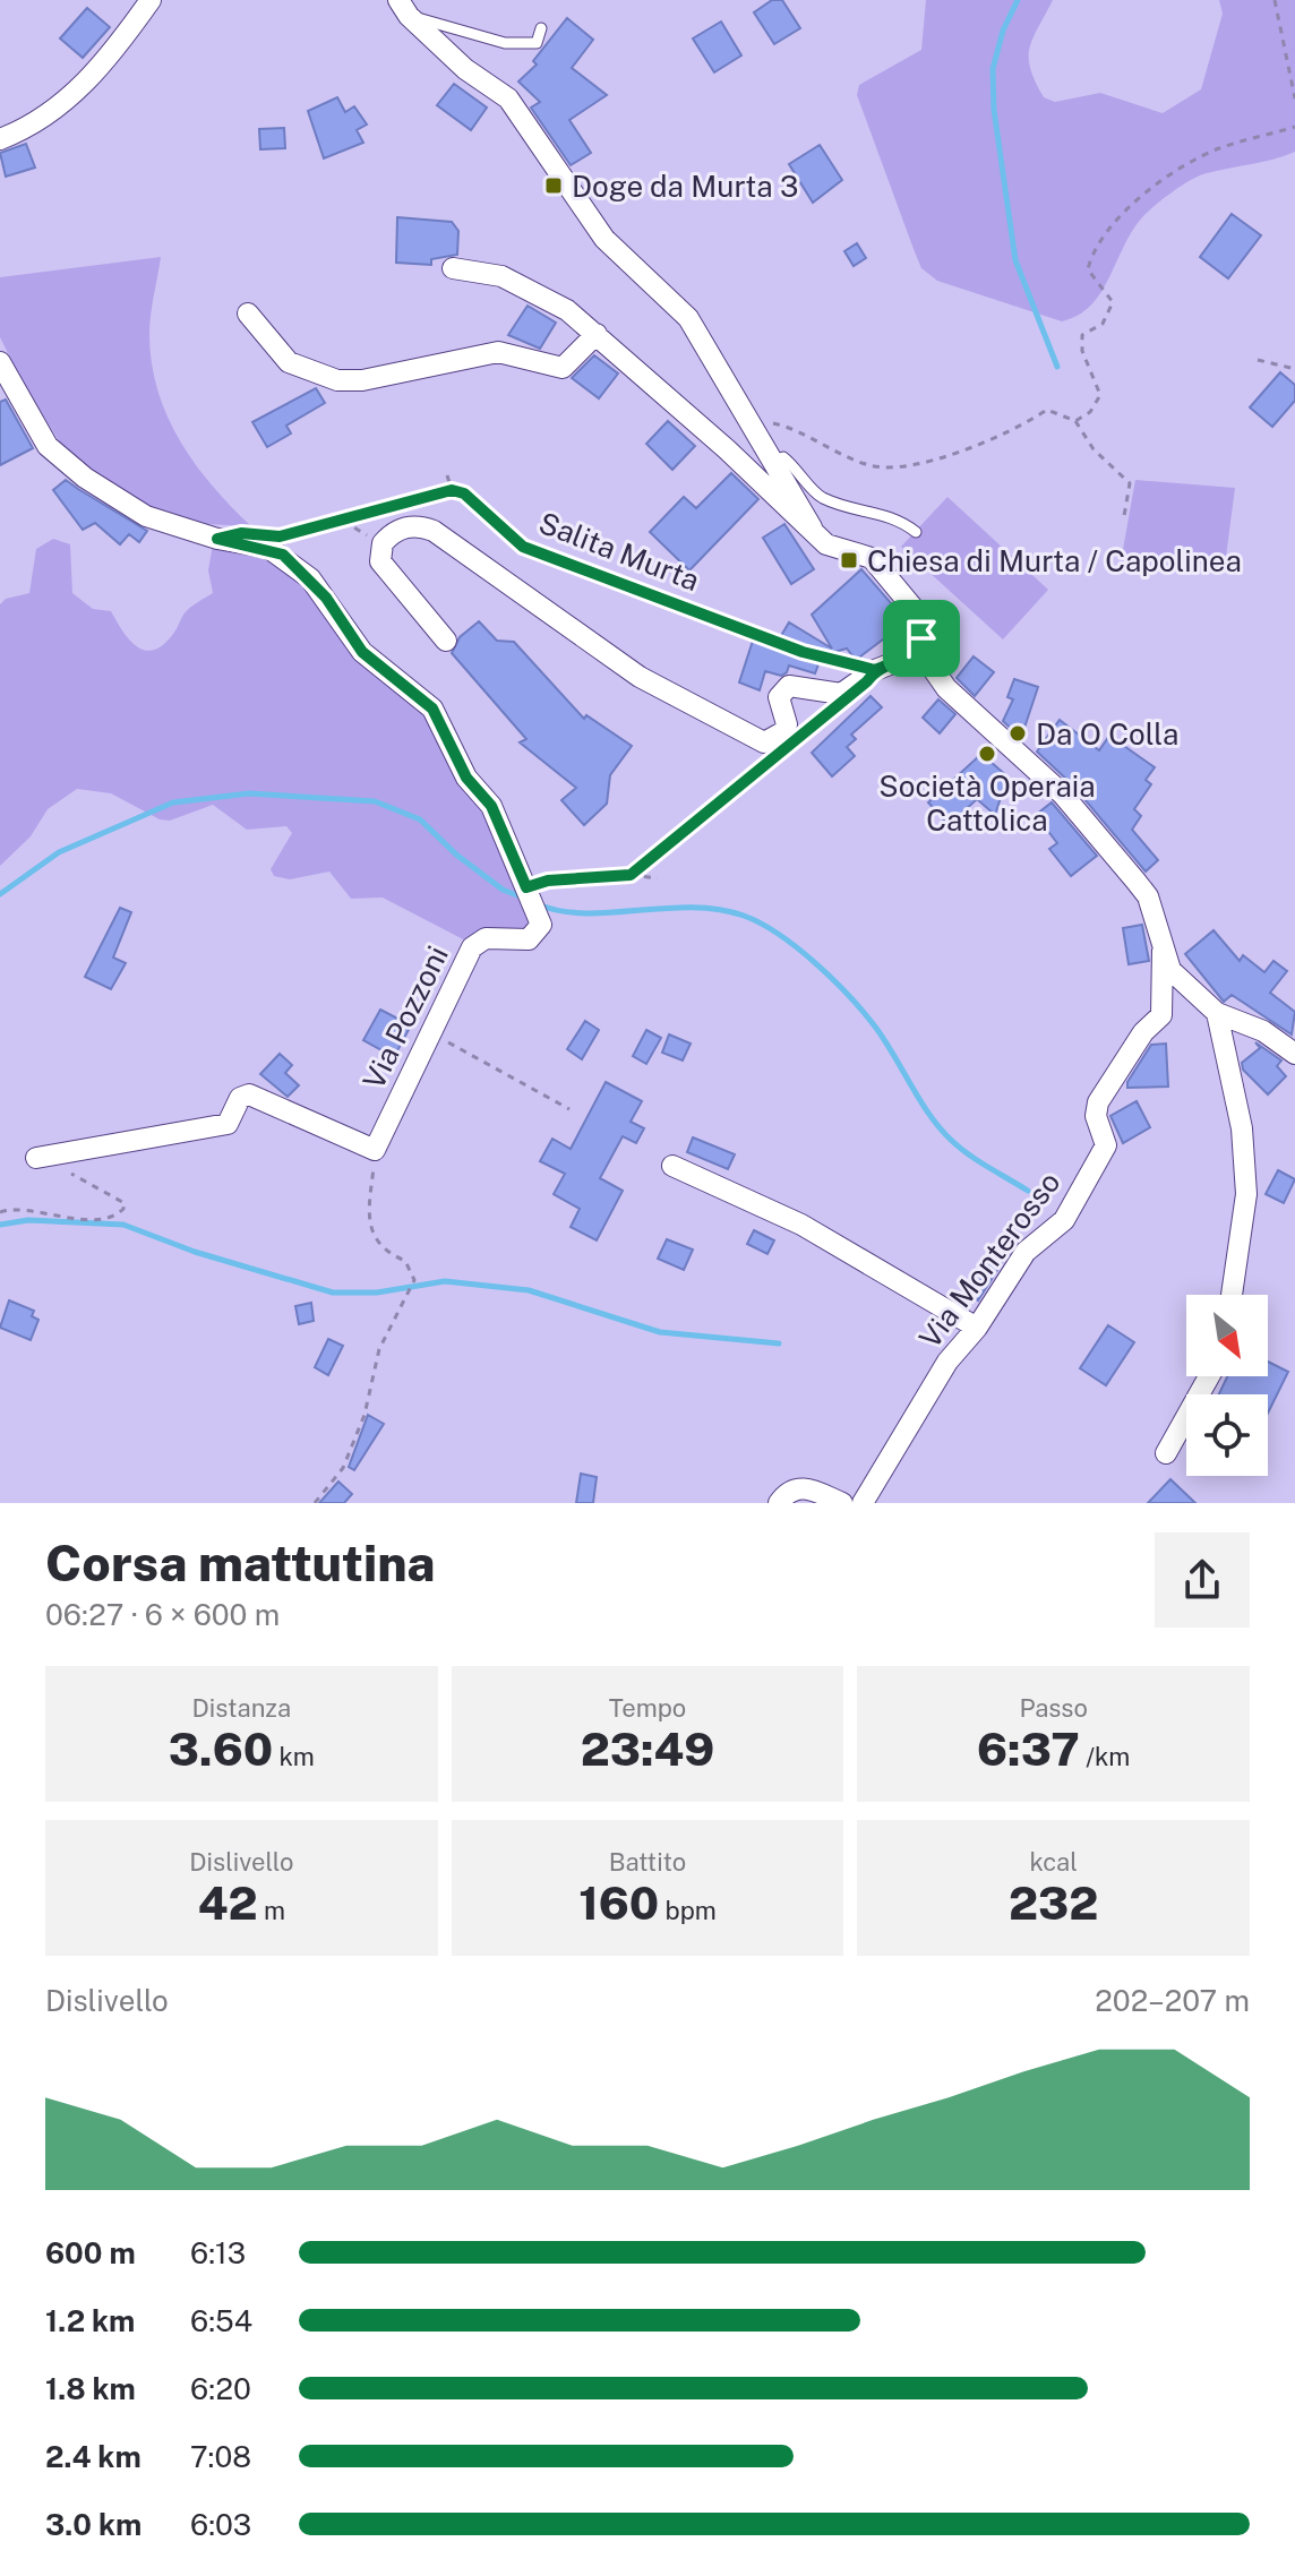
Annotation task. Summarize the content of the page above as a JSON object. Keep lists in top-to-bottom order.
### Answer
{
  "streets": {
    "street": ["Via Pozzoni", "Via Monterosso"],
    "path": ["Salita Murta"]
  },
  "places": {
    "transit": ["Doge da Murta 3", "Chiesa di Murta / Capolinea"],
    "other": ["Da O Colla", "Società Operaia Cattolica"]
  },
  "north": "bottom right",
  "page": {
    "heading": ["Corsa mattutina", "06:27 · 6 × 600 m"],
    "stats": [
      ["Distanza", "3.60 km"],
      ["Tempo", "23:49"],
      ["Passo", "6:37 /km"],
      ["Dislivello", "42 m"],
      ["Battito", "160 bpm"],
      ["kcal", "232"]
    ],
    "chart": ["Dislivello", "202–207 m"],
    "list": [
      {
        "name": "600 m",
        "note": "6:13"
      },
      {
        "name": "1.2 km",
        "note": "6:54"
      },
      {
        "name": "1.8 km",
        "note": "6:20"
      },
      {
        "name": "2.4 km",
        "note": "7:08"
      },
      {
        "name": "3.0 km",
        "note": "6:03"
      }
    ]
  }
}
